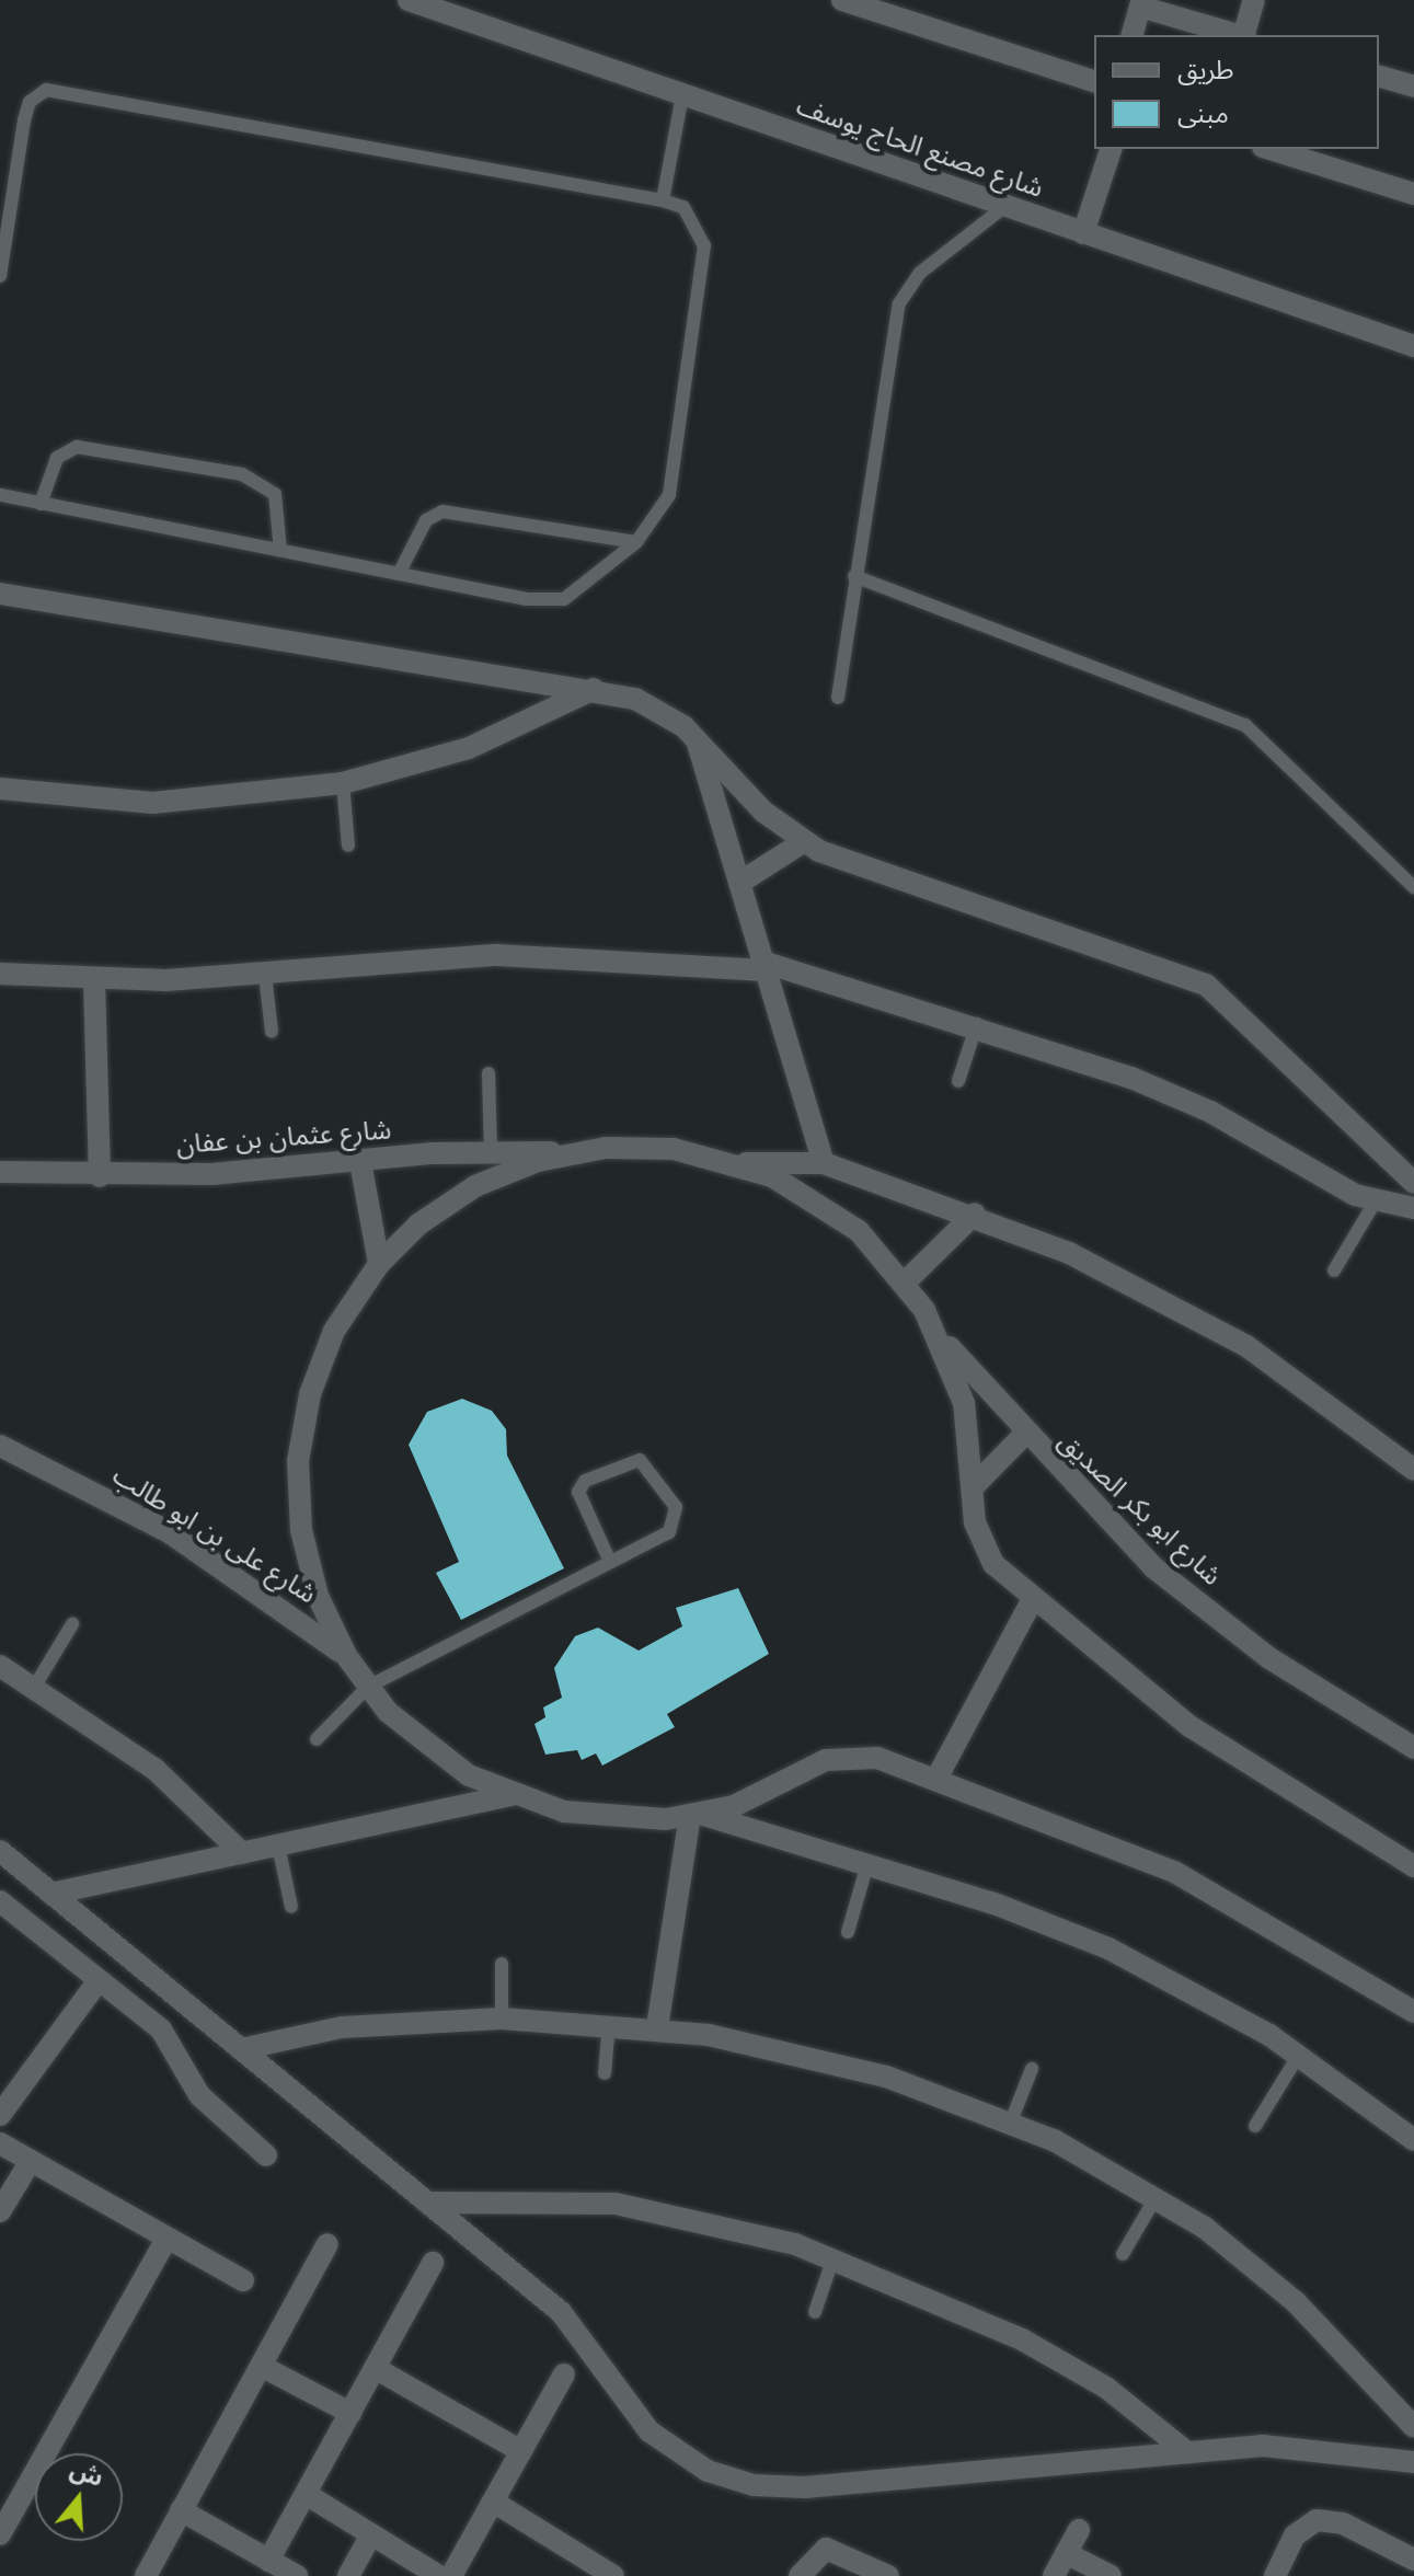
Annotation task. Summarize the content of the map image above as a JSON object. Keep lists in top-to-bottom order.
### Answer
{
  "streets": {
    "street": [
      "شارع مصنع الحاج يوسف",
      "شارع عثمان بن عفان",
      "شارع ابو بكر الصديق",
      "شارع على بن ابو طالب"
    ]
  },
  "legend": ["طريق", "مبنى"],
  "north": "top"
}
